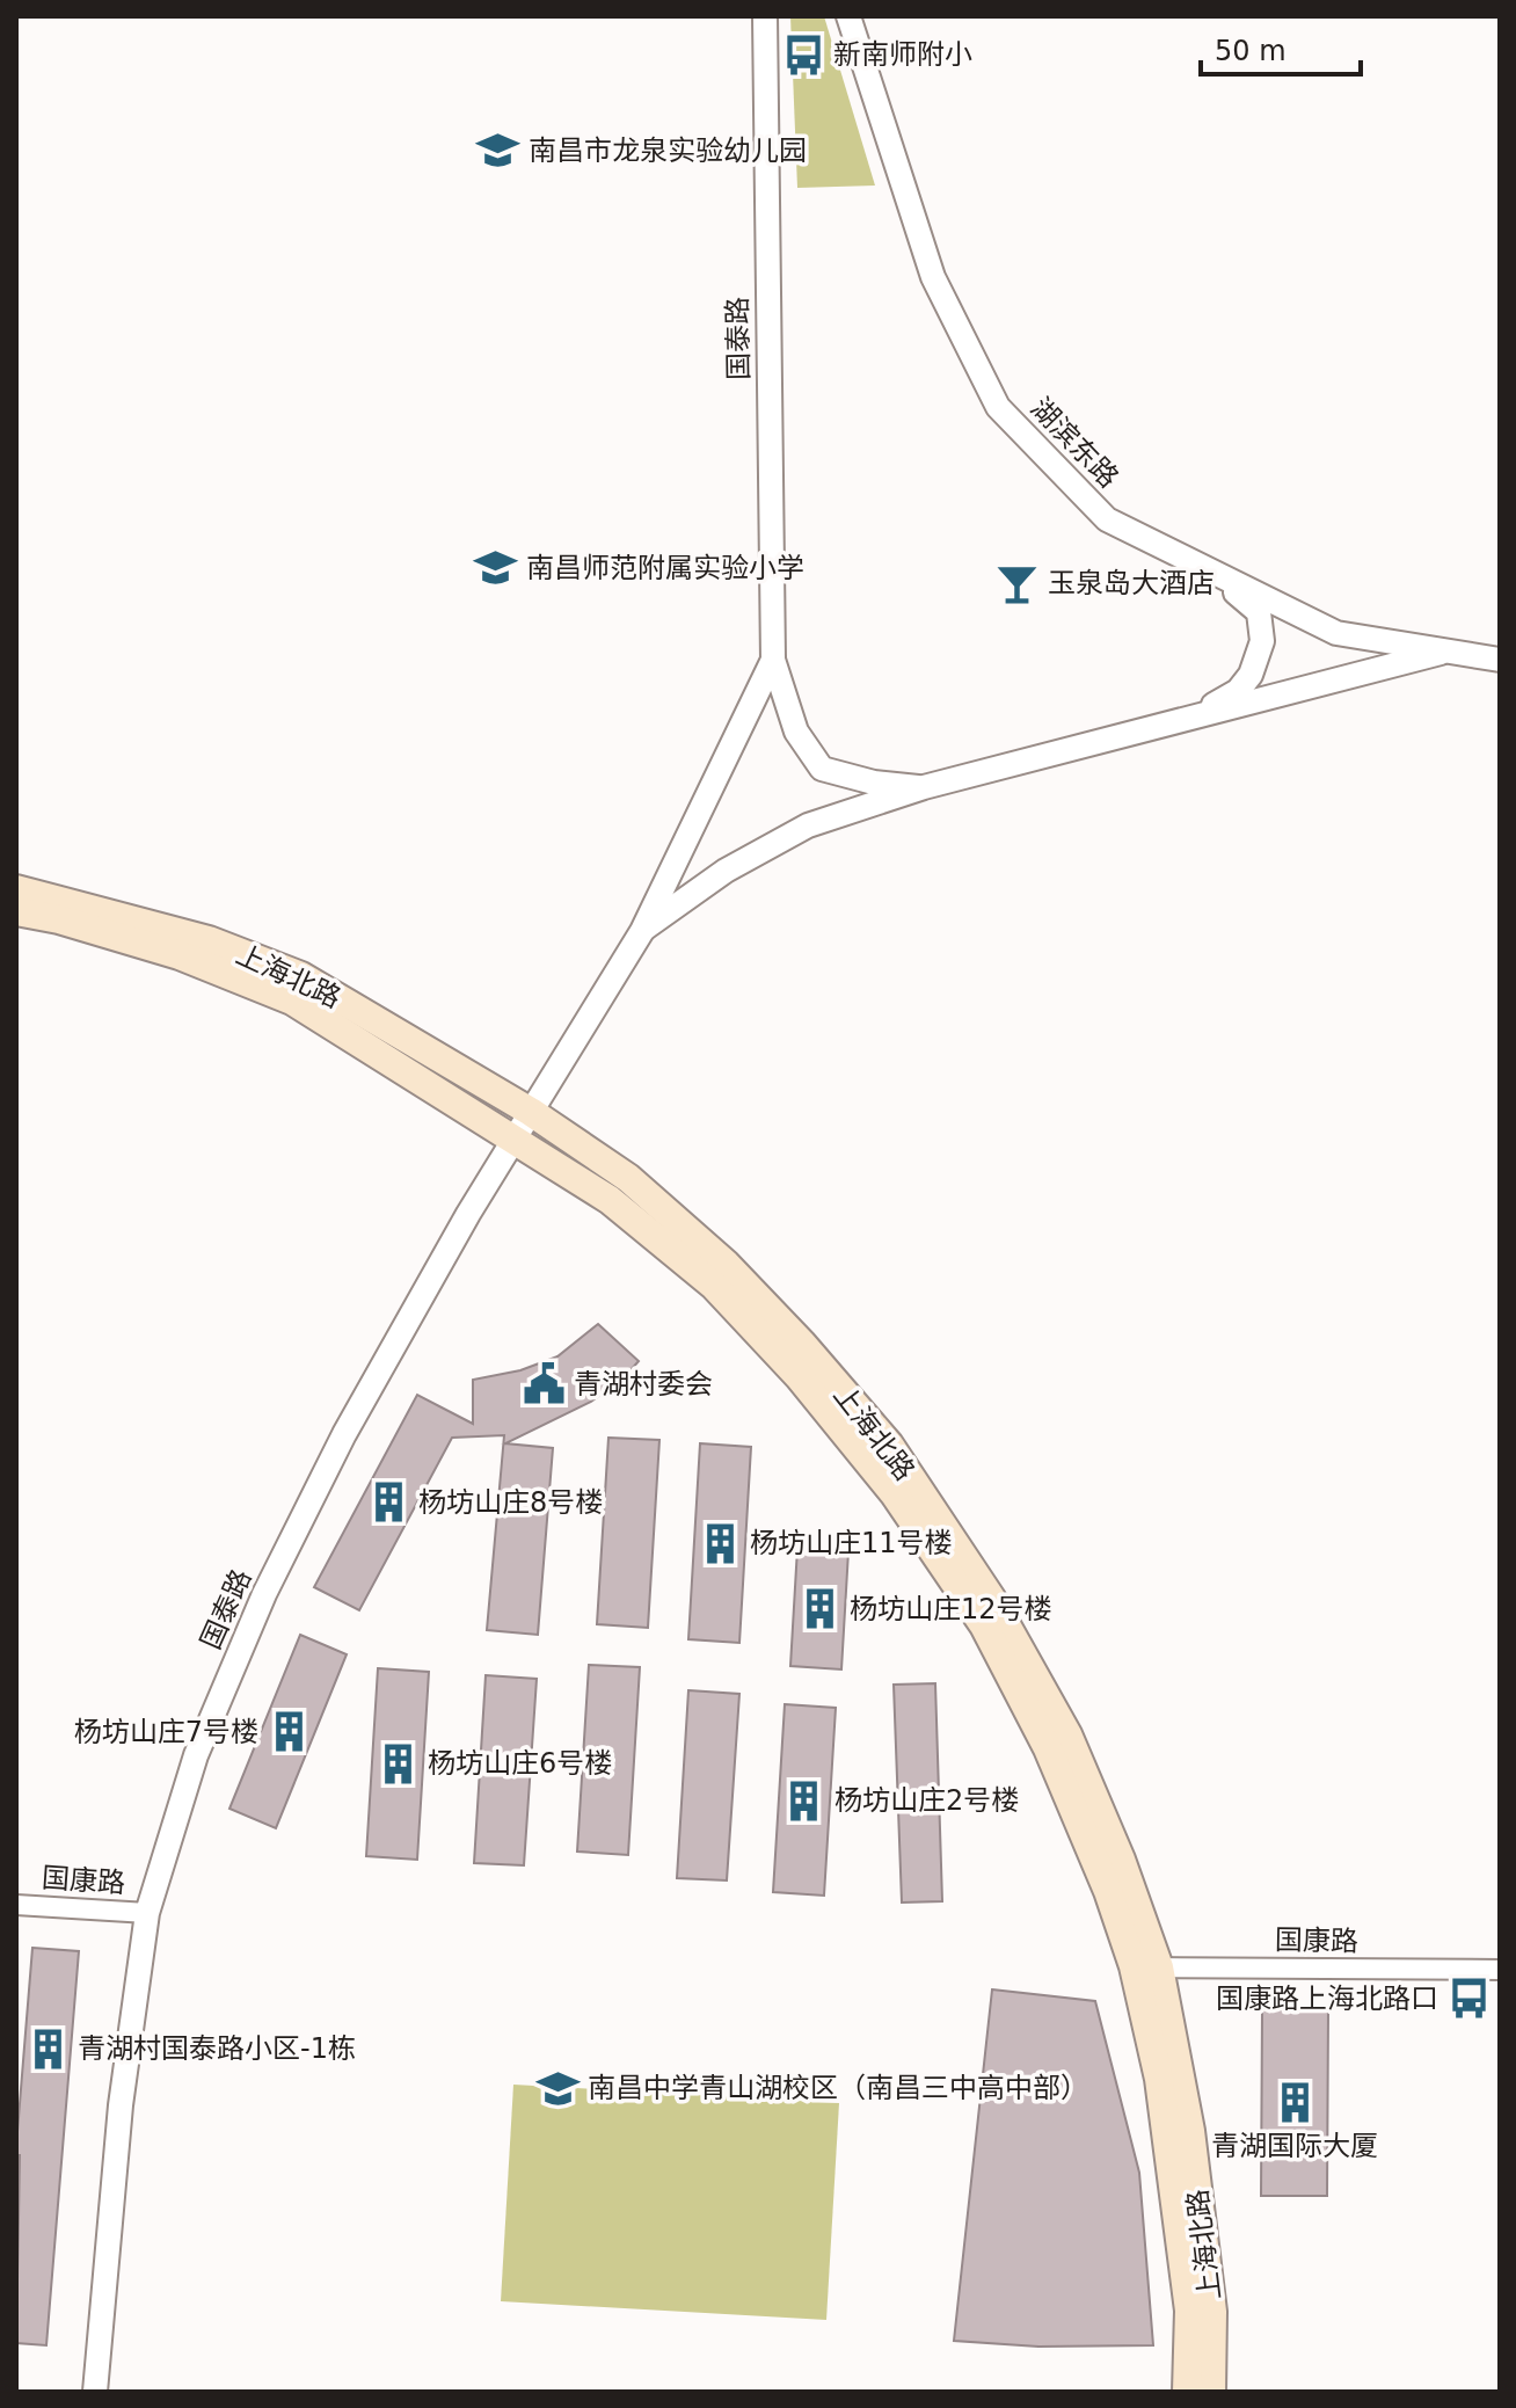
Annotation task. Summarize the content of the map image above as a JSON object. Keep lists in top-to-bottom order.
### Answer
{
  "streets": {
    "main road": ["上海北路"],
    "street": ["国泰路", "湖滨东路", "国康路"]
  },
  "crossings": [
    ["国泰路", "湖滨东路"],
    ["国泰路", "上海北路"],
    ["国泰路", "国康路"],
    ["上海北路", "国康路"]
  ],
  "places": {
    "bus stop": ["新南师附小", "国康路上海北路口"],
    "school or university": ["南昌市龙泉实验幼儿园", "南昌师范附属实验小学", "南昌中学青山湖校区（南昌三中高中部）"],
    "bar": ["玉泉岛大酒店"],
    "public building": ["青湖村委会"],
    "building": [
      "杨坊山庄8号楼",
      "杨坊山庄11号楼",
      "杨坊山庄12号楼",
      "杨坊山庄7号楼",
      "杨坊山庄6号楼",
      "杨坊山庄2号楼",
      "青湖村国泰路小区-1栋",
      "青湖国际大厦"
    ]
  },
  "scale_bar": "50 m"
}
